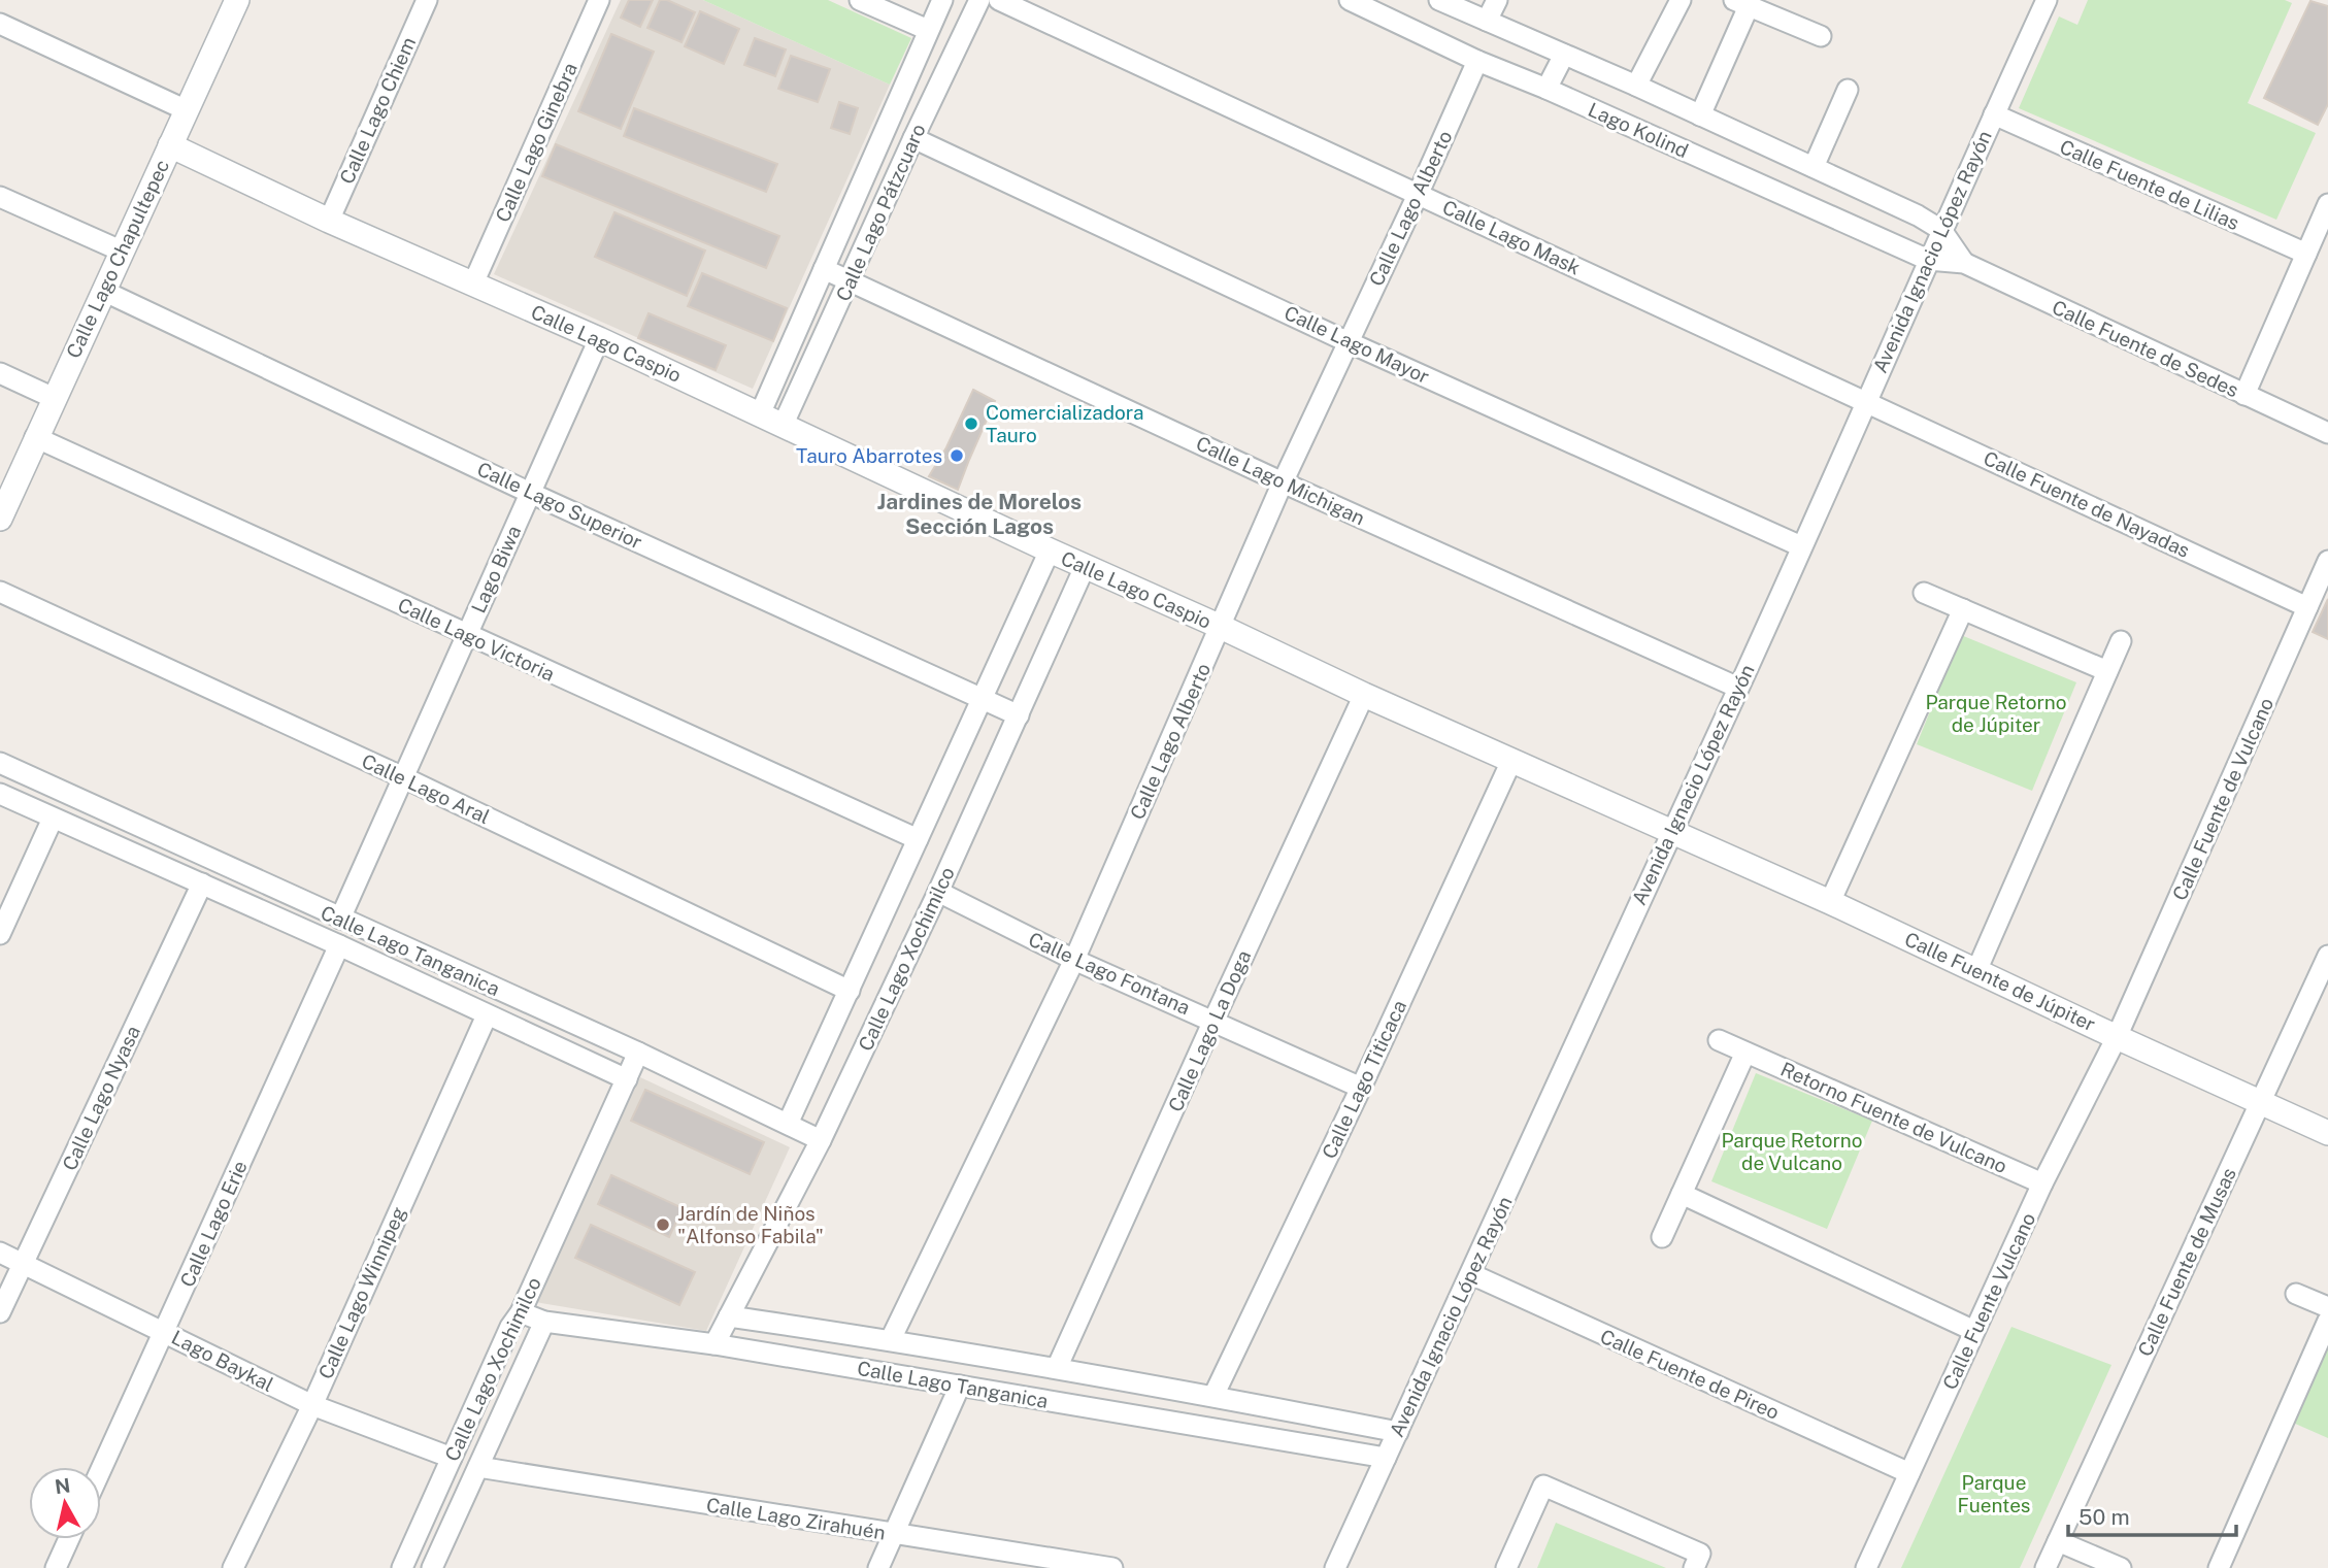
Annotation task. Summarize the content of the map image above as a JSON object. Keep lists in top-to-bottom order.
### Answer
{
  "streets": {
    "street": [
      "Calle Lago Chiem",
      "Lago Kolind",
      "Calle Lago Ginebra",
      "Calle Fuente de Lilias",
      "Calle Lago Alberto",
      "Calle Lago Pátzcuaro",
      "Calle Lago Mask",
      "Avenida Ignacio López Rayón",
      "Calle Lago Chapultepec",
      "Calle Lago Caspio",
      "Calle Lago Mayor",
      "Calle Fuente de Sedes",
      "Calle Lago Michigan",
      "Calle Fuente de Nayadas",
      "Calle Lago Superior",
      "Lago Biwa",
      "Calle Lago Victoria",
      "Calle Lago Aral",
      "Calle Fuente de Vulcano",
      "Calle Lago Tanganica",
      "Calle Lago Xochimilco",
      "Calle Lago Fontana",
      "Calle Fuente de Júpiter",
      "Calle Lago La Doga",
      "Calle Lago Titicaca",
      "Calle Lago Nyasa",
      "Retorno Fuente de Vulcano",
      "Calle Lago Erie",
      "Calle Fuente de Musas",
      "Calle Lago Winnipeg",
      "Calle Fuente Vulcano",
      "Lago Baykal",
      "Calle Fuente de Pireo",
      "Calle Lago Zirahuén"
    ]
  },
  "crossings": [
    ["Calle Lago Chiem", "Calle Lago Caspio"],
    ["Lago Kolind", "Calle Lago Alberto"],
    ["Lago Kolind", "Avenida Ignacio López Rayón"],
    ["Lago Kolind", "Calle Fuente de Sedes"],
    ["Calle Lago Ginebra", "Calle Lago Caspio"],
    ["Calle Fuente de Lilias", "Avenida Ignacio López Rayón"],
    ["Calle Lago Alberto", "Calle Lago Mask"],
    ["Calle Lago Alberto", "Calle Lago Caspio"],
    ["Calle Lago Alberto", "Calle Lago Mayor"],
    ["Calle Lago Alberto", "Calle Lago Michigan"],
    ["Calle Lago Alberto", "Calle Lago Tanganica"],
    ["Calle Lago Alberto", "Calle Lago Fontana"],
    ["Calle Lago Pátzcuaro", "Calle Lago Caspio"],
    ["Calle Lago Pátzcuaro", "Calle Lago Mayor"],
    ["Calle Lago Pátzcuaro", "Calle Lago Michigan"],
    ["Calle Lago Mask", "Avenida Ignacio López Rayón"],
    ["Calle Lago Mask", "Calle Fuente de Nayadas"],
    ["Avenida Ignacio López Rayón", "Calle Lago Caspio"],
    ["Avenida Ignacio López Rayón", "Calle Lago Mayor"],
    ["Avenida Ignacio López Rayón", "Calle Fuente de Sedes"],
    ["Avenida Ignacio López Rayón", "Calle Lago Michigan"],
    ["Avenida Ignacio López Rayón", "Calle Fuente de Nayadas"],
    ["Avenida Ignacio López Rayón", "Calle Lago Tanganica"],
    ["Avenida Ignacio López Rayón", "Calle Fuente de Júpiter"],
    ["Avenida Ignacio López Rayón", "Calle Fuente de Pireo"],
    ["Calle Lago Chapultepec", "Calle Lago Caspio"],
    ["Calle Lago Chapultepec", "Calle Lago Superior"],
    ["Calle Lago Chapultepec", "Calle Lago Victoria"],
    ["Calle Lago Caspio", "Lago Biwa"],
    ["Calle Lago Caspio", "Calle Lago Xochimilco"],
    ["Calle Lago Caspio", "Calle Fuente de Júpiter"],
    ["Calle Lago Caspio", "Calle Lago La Doga"],
    ["Calle Lago Caspio", "Calle Lago Titicaca"],
    ["Calle Fuente de Nayadas", "Calle Fuente de Vulcano"],
    ["Calle Lago Superior", "Lago Biwa"],
    ["Calle Lago Superior", "Calle Lago Xochimilco"],
    ["Lago Biwa", "Calle Lago Victoria"],
    ["Lago Biwa", "Calle Lago Aral"],
    ["Lago Biwa", "Calle Lago Tanganica"],
    ["Calle Lago Victoria", "Calle Lago Xochimilco"],
    ["Calle Lago Aral", "Calle Lago Xochimilco"],
    ["Calle Fuente de Vulcano", "Calle Fuente de Júpiter"],
    ["Calle Fuente de Vulcano", "Calle Fuente Vulcano"],
    ["Calle Lago Tanganica", "Calle Lago Xochimilco"],
    ["Calle Lago Tanganica", "Calle Lago La Doga"],
    ["Calle Lago Tanganica", "Calle Lago Titicaca"],
    ["Calle Lago Tanganica", "Calle Lago Nyasa"],
    ["Calle Lago Tanganica", "Calle Lago Erie"],
    ["Calle Lago Tanganica", "Calle Lago Winnipeg"],
    ["Calle Lago Xochimilco", "Calle Lago Fontana"],
    ["Calle Lago Xochimilco", "Lago Baykal"],
    ["Calle Lago Xochimilco", "Calle Lago Zirahuén"],
    ["Calle Lago Fontana", "Calle Lago La Doga"],
    ["Calle Lago Fontana", "Calle Lago Titicaca"],
    ["Calle Fuente de Júpiter", "Calle Fuente de Musas"],
    ["Calle Fuente de Júpiter", "Calle Fuente Vulcano"],
    ["Calle Lago Nyasa", "Lago Baykal"],
    ["Retorno Fuente de Vulcano", "Calle Fuente Vulcano"],
    ["Calle Lago Erie", "Lago Baykal"],
    ["Calle Lago Winnipeg", "Lago Baykal"],
    ["Calle Fuente Vulcano", "Calle Fuente de Pireo"]
  ],
  "districts": ["Jardines de Morelos Sección Lagos"],
  "parks": ["Parque Retorno de Júpiter", "Parque Retorno de Vulcano", "Parque Fuentes"],
  "places": ["Comercializadora Tauro", "Tauro Abarrotes", "Jardín de Niños \"Alfonso Fabila\""],
  "scale_bar": "50 m",
  "north": "top"
}
